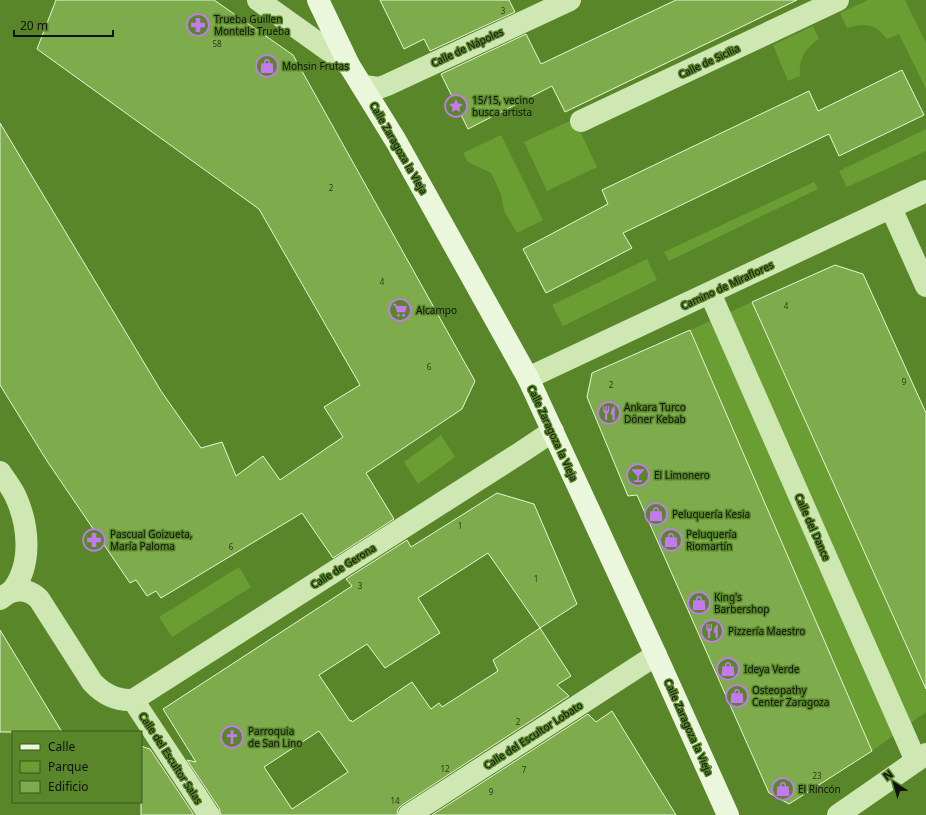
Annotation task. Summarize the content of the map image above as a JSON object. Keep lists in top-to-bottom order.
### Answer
{
  "streets": {
    "main road": ["Calle Zaragoza la Vieja"],
    "street": [
      "Calle de Nápoles",
      "Calle de Sicilia",
      "Camino de Miraflores",
      "Calle del Dance",
      "Calle de Gerona",
      "Calle del Escultor Lobato",
      "Calle del Escultor Salas"
    ]
  },
  "crossings": [
    ["Calle de Nápoles", "Calle Zaragoza la Vieja"],
    ["Calle Zaragoza la Vieja", "Camino de Miraflores"],
    ["Calle Zaragoza la Vieja", "Calle de Gerona"],
    ["Calle Zaragoza la Vieja", "Calle del Escultor Lobato"],
    ["Camino de Miraflores", "Calle del Dance"],
    ["Calle de Gerona", "Calle del Escultor Salas"]
  ],
  "places": {
    "pharmacy": ["Trueba Guillen Montells Trueba", "Pascual Goizueta, María Paloma"],
    "shop": [
      "Mohsin Frutas",
      "Peluquería Kesia",
      "Peluquería Riomartín",
      "King's Barbershop",
      "Ideya Verde",
      "Osteopathy Center Zaragoza",
      "El Rincón"
    ],
    "place": ["15/15, vecino busca artista"],
    "supermarket": ["Alcampo"],
    "restaurant": ["Ankara Turco Döner Kebab", "Pizzería Maestro"],
    "bar": ["El Limonero"],
    "church": ["Parroquia de San Lino"]
  },
  "house_numbers": [
    "3",
    "58",
    "2",
    "4",
    "4",
    "6",
    "9",
    "2",
    "1",
    "6",
    "1",
    "3",
    "2",
    "12",
    "7",
    "23",
    "9",
    "14"
  ],
  "legend": ["Calle", "Parque", "Edificio"],
  "scale_bar": "20 m",
  "north": "top left"
}
